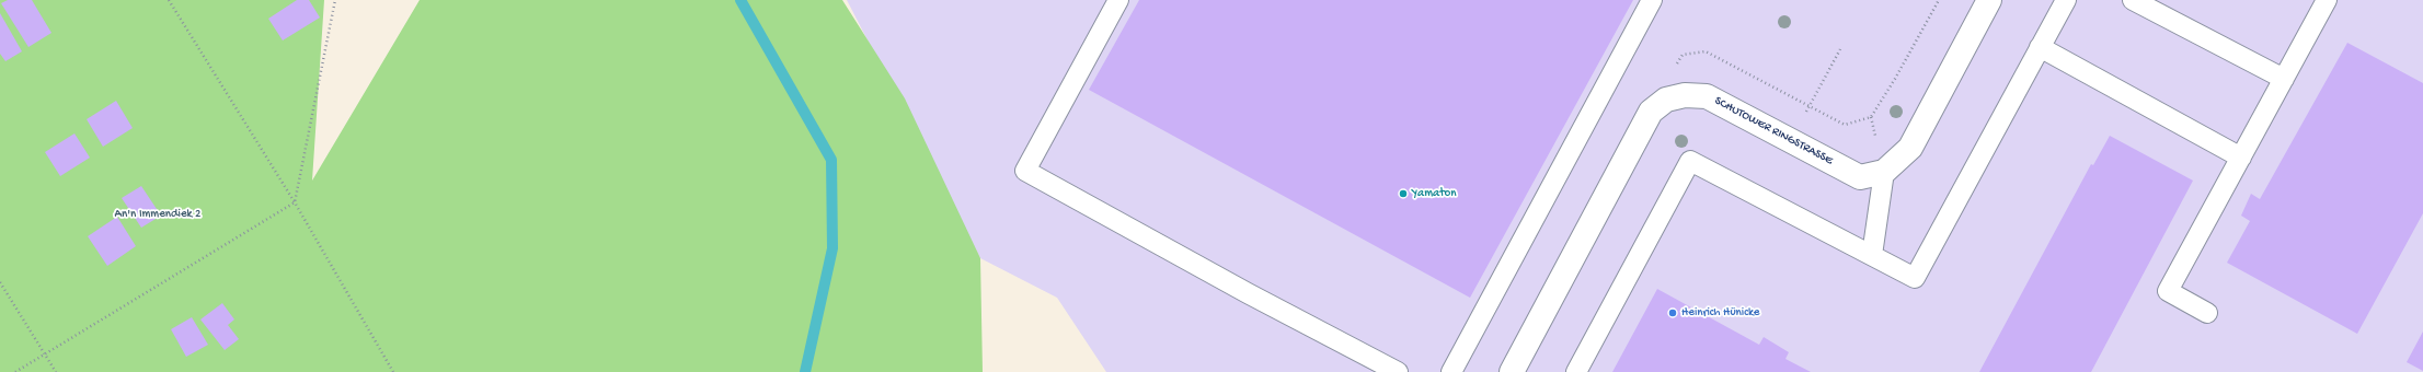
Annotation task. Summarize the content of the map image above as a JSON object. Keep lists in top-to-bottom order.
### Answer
{
  "streets": {
    "street": ["SCHUTOWER RINGSTRASSE"]
  },
  "parks": ["An'n Immendiek 2"],
  "places": ["Yamaton", "Heinrich Hünicke"]
}
